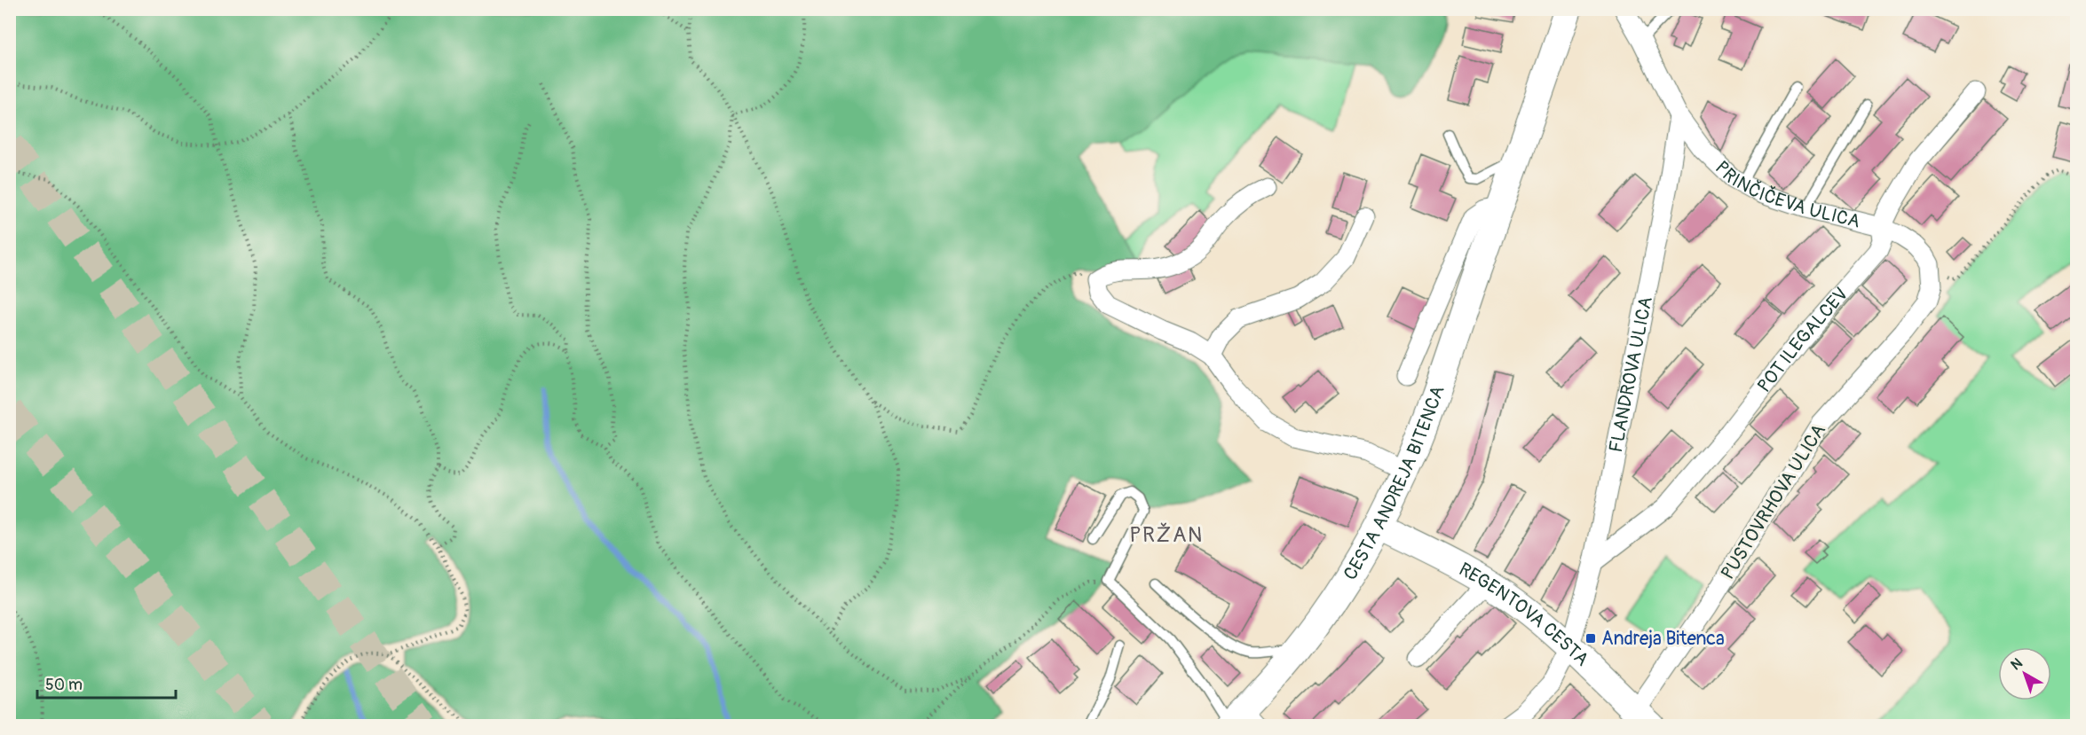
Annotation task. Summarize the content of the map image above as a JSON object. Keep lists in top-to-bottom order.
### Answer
{
  "streets": {
    "street": [
      "PRINČIČEVA ULICA",
      "POT ILEGALCEV",
      "FLANDROVA ULICA",
      "CESTA ANDREJA BITENCA",
      "PUSTOVRHOVA ULICA",
      "REGENTOVA CESTA"
    ]
  },
  "crossings": [
    ["PRINČIČEVA ULICA", "POT ILEGALCEV"],
    ["PRINČIČEVA ULICA", "FLANDROVA ULICA"],
    ["PRINČIČEVA ULICA", "PUSTOVRHOVA ULICA"],
    ["POT ILEGALCEV", "FLANDROVA ULICA"],
    ["FLANDROVA ULICA", "REGENTOVA CESTA"],
    ["CESTA ANDREJA BITENCA", "REGENTOVA CESTA"],
    ["PUSTOVRHOVA ULICA", "REGENTOVA CESTA"]
  ],
  "districts": ["PRŽAN"],
  "places": {
    "transit": ["Andreja Bitenca"]
  },
  "scale_bar": "50 m",
  "north": "top left"
}
